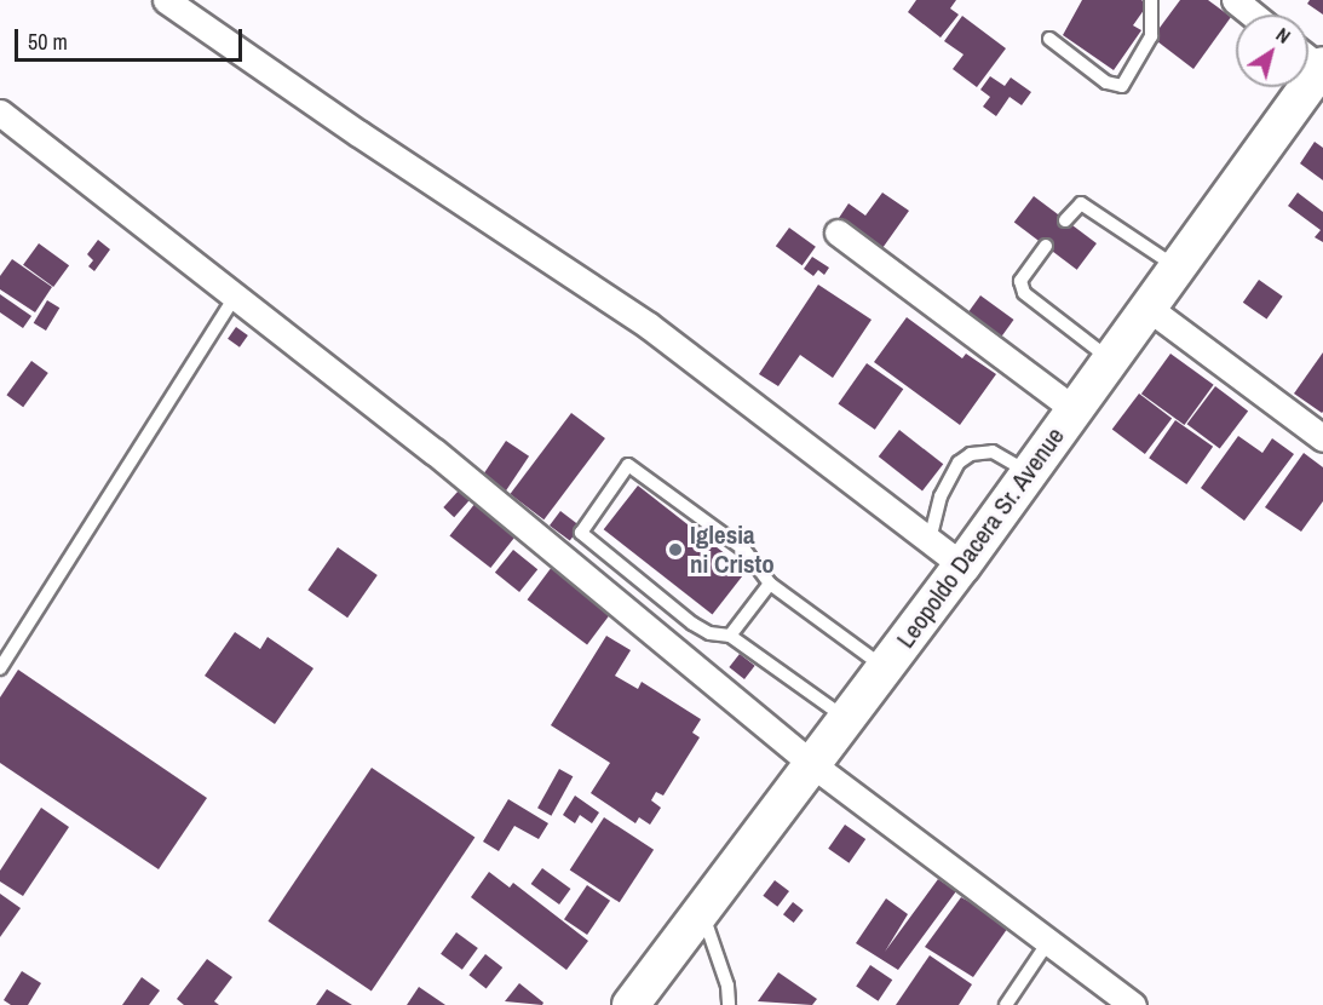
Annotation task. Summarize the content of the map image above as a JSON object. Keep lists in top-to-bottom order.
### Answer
{
  "streets": {
    "main road": ["Leopoldo Dacera Sr. Avenue"]
  },
  "places": ["Iglesia ni Cristo"],
  "scale_bar": "50 m",
  "north": "top right"
}
